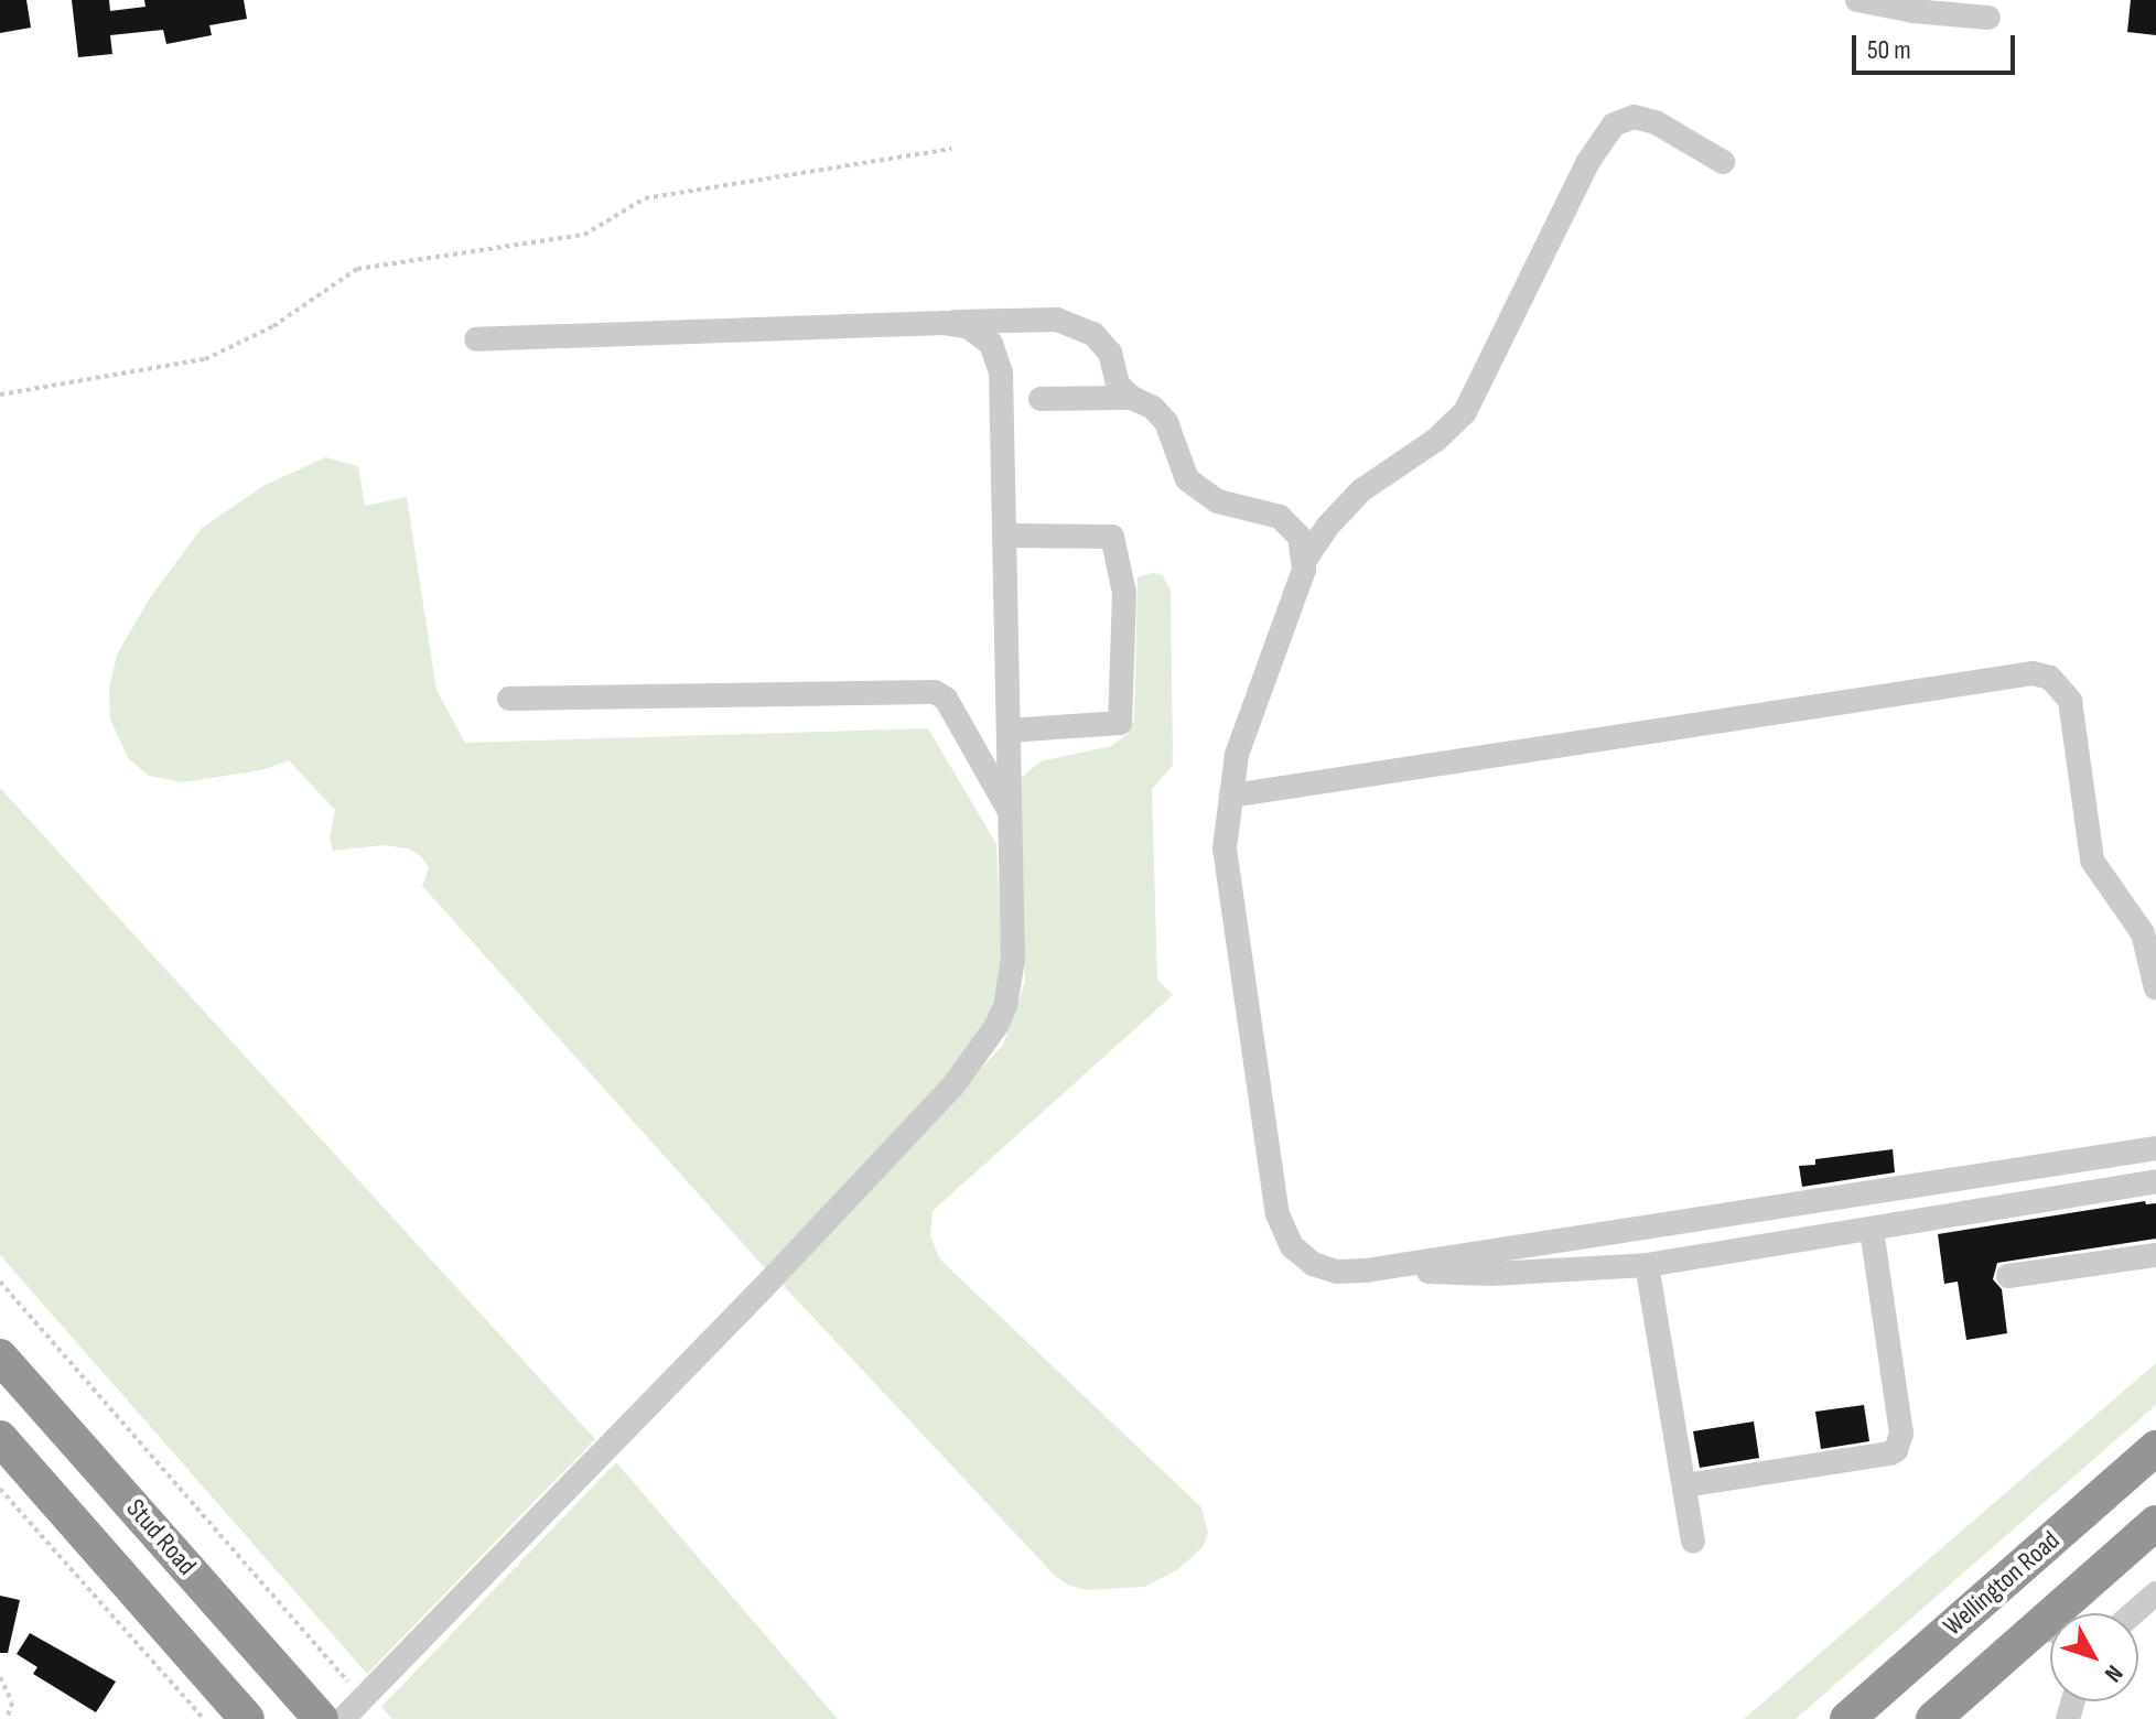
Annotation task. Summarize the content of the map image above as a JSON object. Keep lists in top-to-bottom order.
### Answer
{
  "streets": {
    "highway": ["Stud Road", "Wellington Road"]
  },
  "scale_bar": "50 m",
  "north": "bottom right"
}
